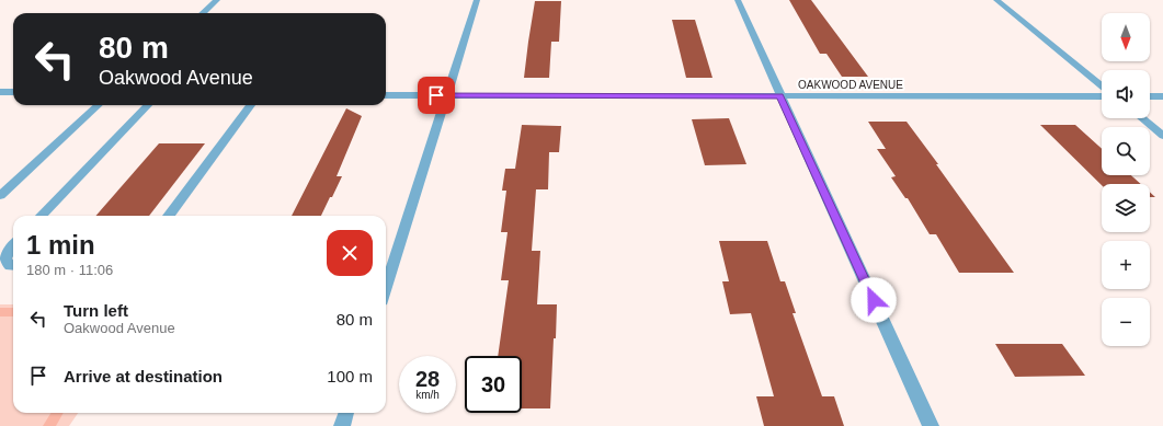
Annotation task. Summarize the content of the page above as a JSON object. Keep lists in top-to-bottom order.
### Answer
{
  "streets": {
    "street": ["OAKWOOD AVENUE"]
  },
  "north": "bottom",
  "page": {
    "map_buttons": ["+", "−"],
    "turn": ["80 m", "Oakwood Avenue"],
    "heading": ["1 min", "180 m · 11:06"],
    "list": [
      {
        "name": "Turn left",
        "note": "Oakwood Avenue",
        "value": "80 m"
      },
      {
        "name": "Arrive at destination",
        "value": "100 m"
      }
    ],
    "speed": "28 km/h",
    "limit": "30"
  }
}
